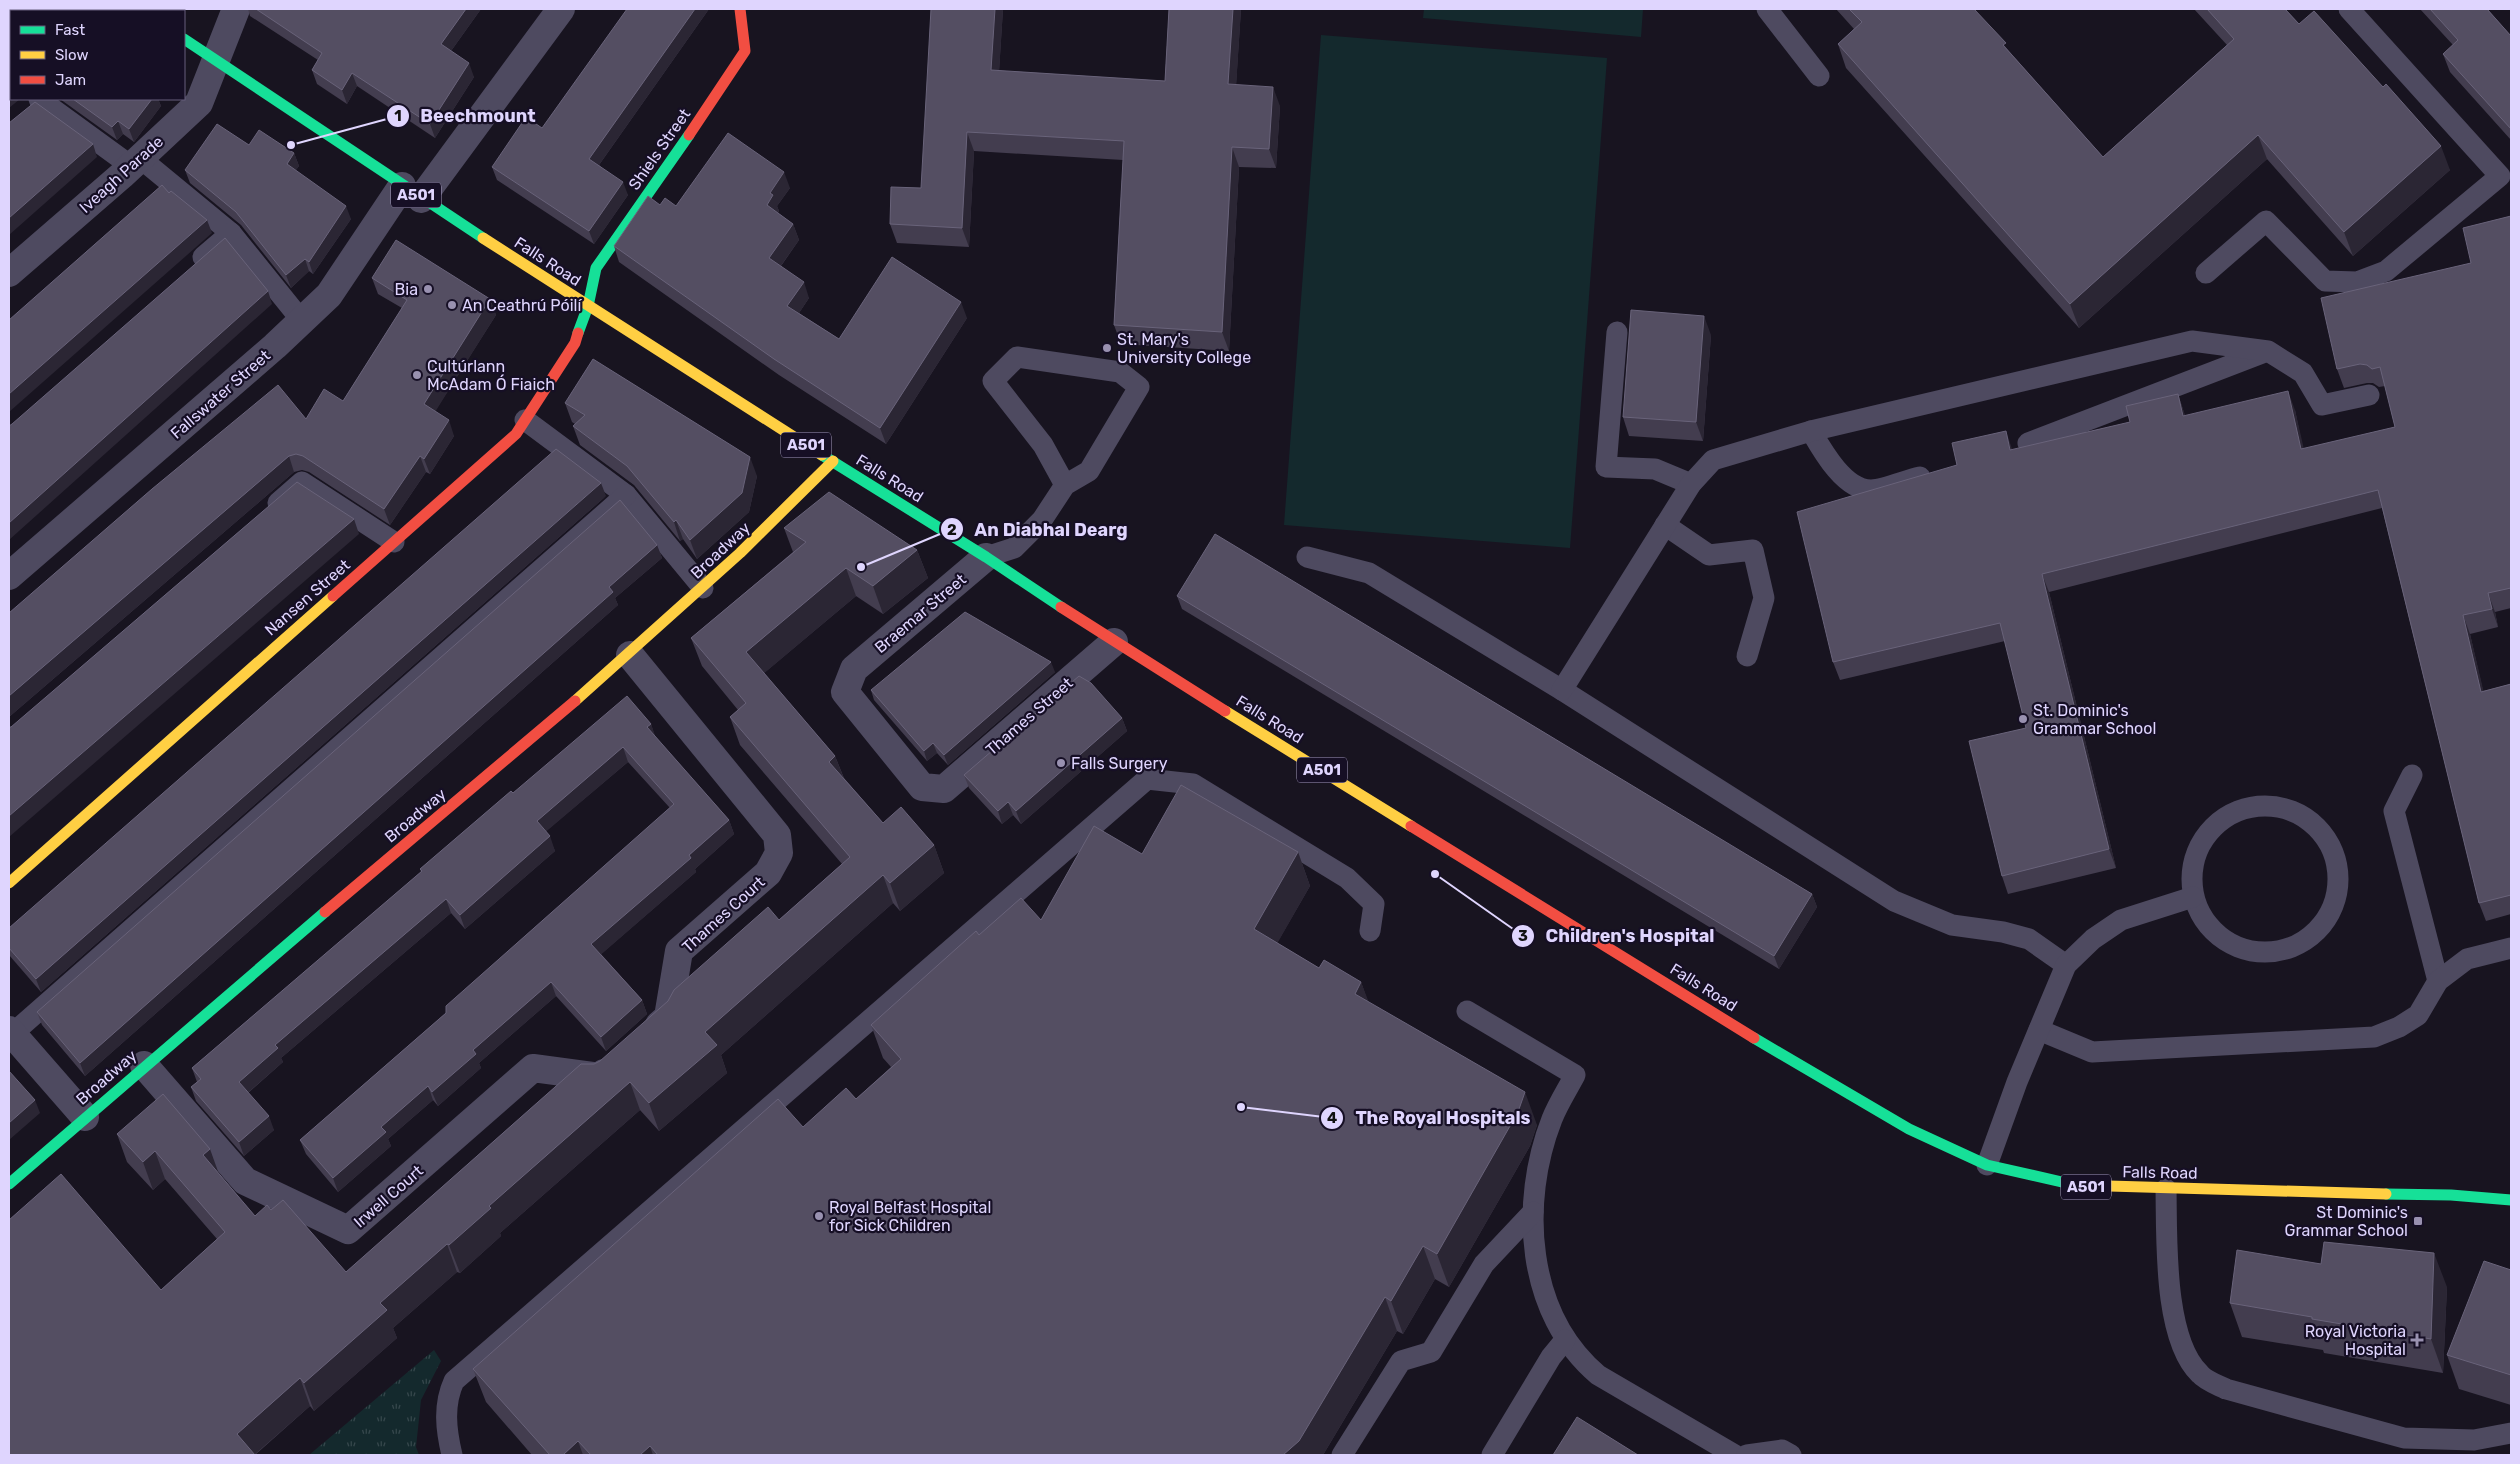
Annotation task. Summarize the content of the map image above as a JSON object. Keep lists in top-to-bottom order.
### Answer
{
  "streets": {
    "main road": [
      "Shiels Street",
      "A501",
      "Falls Road",
      "Broadway",
      "Nansen Street"
    ],
    "street": [
      "Iveagh Parade",
      "Fallswater Street",
      "Braemar Street",
      "Thames Street",
      "Thames Court",
      "Irwell Court"
    ]
  },
  "crossings": [
    ["Shiels Street", "Falls Road"],
    ["Shiels Street", "Nansen Street"],
    ["Iveagh Parade", "Falls Road"],
    ["Falls Road", "Fallswater Street"],
    ["Falls Road", "Broadway"],
    ["Falls Road", "Nansen Street"],
    ["Falls Road", "Braemar Street"],
    ["Falls Road", "Thames Street"],
    ["Broadway", "Thames Court"],
    ["Broadway", "Irwell Court"],
    ["Braemar Street", "Thames Street"]
  ],
  "places": {
    "other": [
      "Beechmount",
      "Bia",
      "An Ceathrú Póilí",
      "St. Mary's University College",
      "Cultúrlann McAdam Ó Fiaich",
      "An Diabhal Dearg",
      "St. Dominic's Grammar School",
      "Falls Surgery",
      "Children's Hospital",
      "The Royal Hospitals",
      "Royal Belfast Hospital for Sick Children"
    ],
    "transit": ["St Dominic's Grammar School"],
    "health": ["Royal Victoria Hospital"]
  },
  "legend": ["Fast", "Slow", "Jam"]
}
